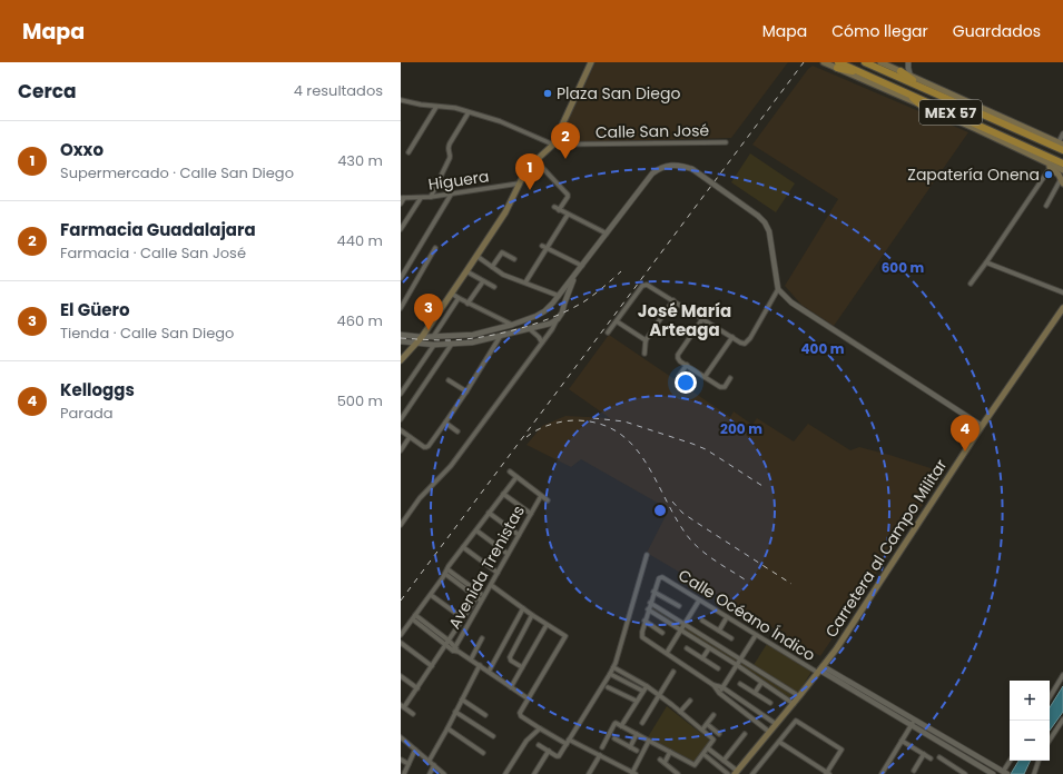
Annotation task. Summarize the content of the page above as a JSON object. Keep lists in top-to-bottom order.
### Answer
{
  "streets": {
    "highway": ["MEX 57"],
    "main road": ["Carretera al Campo Militar"],
    "street": [
      "Calle San José",
      "Higuera",
      "Avenida Trenistas",
      "Calle Océano Índico"
    ]
  },
  "crossings": [
    ["Carretera al Campo Militar", "Calle Océano Índico"]
  ],
  "districts": ["José María Arteaga"],
  "places": ["Plaza San Diego", "Zapatería Onena"],
  "page": {
    "header": "Mapa",
    "nav": ["Mapa", "Cómo llegar", "Guardados"],
    "heading": ["Cerca", "4 resultados"],
    "list": [
      {
        "mark": "1",
        "name": "Oxxo",
        "note": "Supermercado · Calle San Diego",
        "value": "430 m"
      },
      {
        "mark": "2",
        "name": "Farmacia Guadalajara",
        "note": "Farmacia · Calle San José",
        "value": "440 m"
      },
      {
        "mark": "3",
        "name": "El Güero",
        "note": "Tienda · Calle San Diego",
        "value": "460 m"
      },
      {
        "mark": "4",
        "name": "Kelloggs",
        "note": "Parada",
        "value": "500 m"
      }
    ],
    "pins": [
      "2",
      "1",
      "3",
      "4"
    ],
    "map_buttons": ["+", "−"]
  },
  "rings": ["600 m", "400 m", "200 m"]
}
